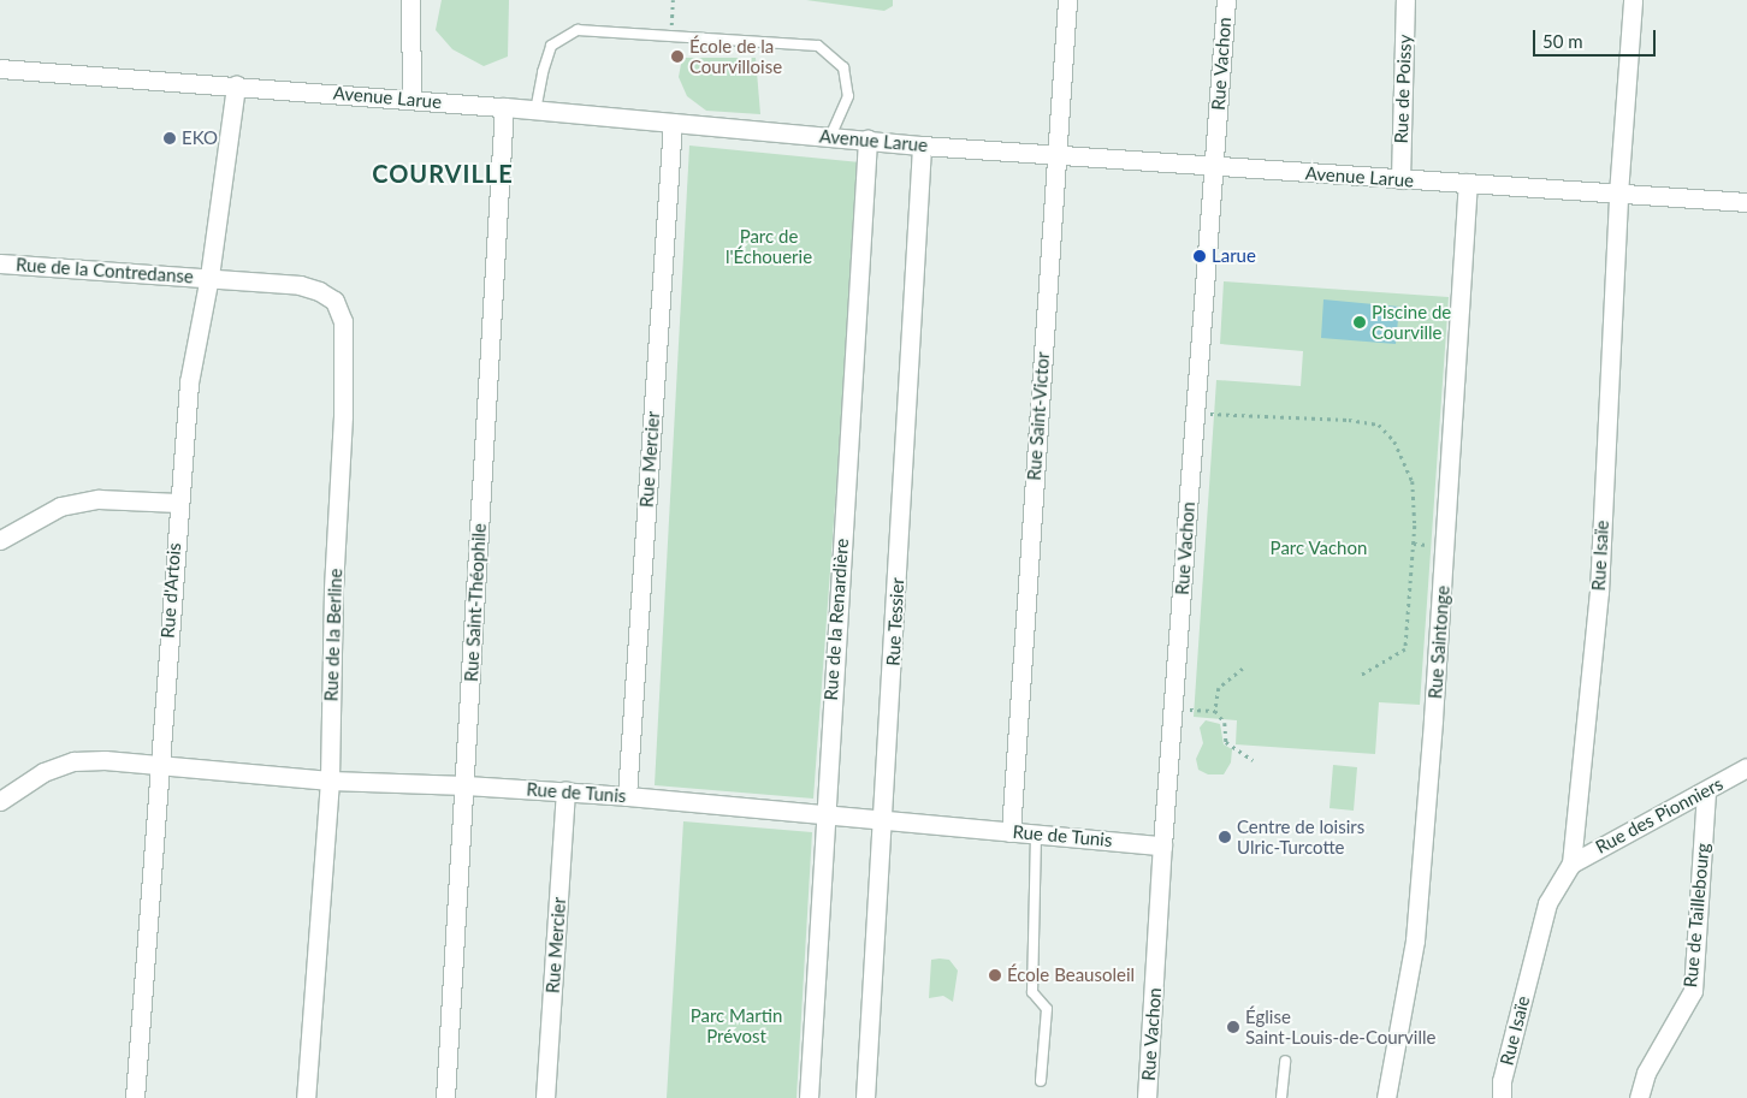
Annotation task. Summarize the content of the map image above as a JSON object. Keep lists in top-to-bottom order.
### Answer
{
  "streets": {
    "street": [
      "Rue Vachon",
      "Rue de Poissy",
      "Avenue Larue",
      "Rue de la Contredanse",
      "Rue Saint-Victor",
      "Rue Mercier",
      "Rue Isaïe",
      "Rue d'Artois",
      "Rue Saint-Théophile",
      "Rue de la Renardière",
      "Rue Tessier",
      "Rue de la Berline",
      "Rue Saintonge",
      "Rue de Tunis",
      "Rue des Pionniers",
      "Rue de Taillebourg"
    ]
  },
  "crossings": [
    ["Rue Vachon", "Avenue Larue"],
    ["Rue Vachon", "Rue de Tunis"],
    ["Rue de Poissy", "Avenue Larue"],
    ["Avenue Larue", "Rue Saint-Victor"],
    ["Avenue Larue", "Rue Mercier"],
    ["Avenue Larue", "Rue Isaïe"],
    ["Avenue Larue", "Rue d'Artois"],
    ["Avenue Larue", "Rue Saint-Théophile"],
    ["Avenue Larue", "Rue de la Renardière"],
    ["Avenue Larue", "Rue Tessier"],
    ["Avenue Larue", "Rue Saintonge"],
    ["Rue de la Contredanse", "Rue d'Artois"],
    ["Rue de la Contredanse", "Rue de la Berline"],
    ["Rue Saint-Victor", "Rue de Tunis"],
    ["Rue Mercier", "Rue de Tunis"],
    ["Rue Isaïe", "Rue des Pionniers"],
    ["Rue d'Artois", "Rue de la Berline"],
    ["Rue d'Artois", "Rue de Tunis"],
    ["Rue Saint-Théophile", "Rue de Tunis"],
    ["Rue de la Renardière", "Rue de Tunis"],
    ["Rue Tessier", "Rue de Tunis"],
    ["Rue de la Berline", "Rue de Tunis"],
    ["Rue des Pionniers", "Rue de Taillebourg"]
  ],
  "districts": ["COURVILLE"],
  "parks": ["Parc de l'Échouerie", "Parc Vachon", "Parc Martin Prévost"],
  "places": [
    "École de la Courvilloise",
    "EKO",
    "Larue",
    "Piscine de Courville",
    "Centre de loisirs Ulric-Turcotte",
    "École Beausoleil",
    "Église Saint-Louis-de-Courville"
  ],
  "scale_bar": "50 m"
}
